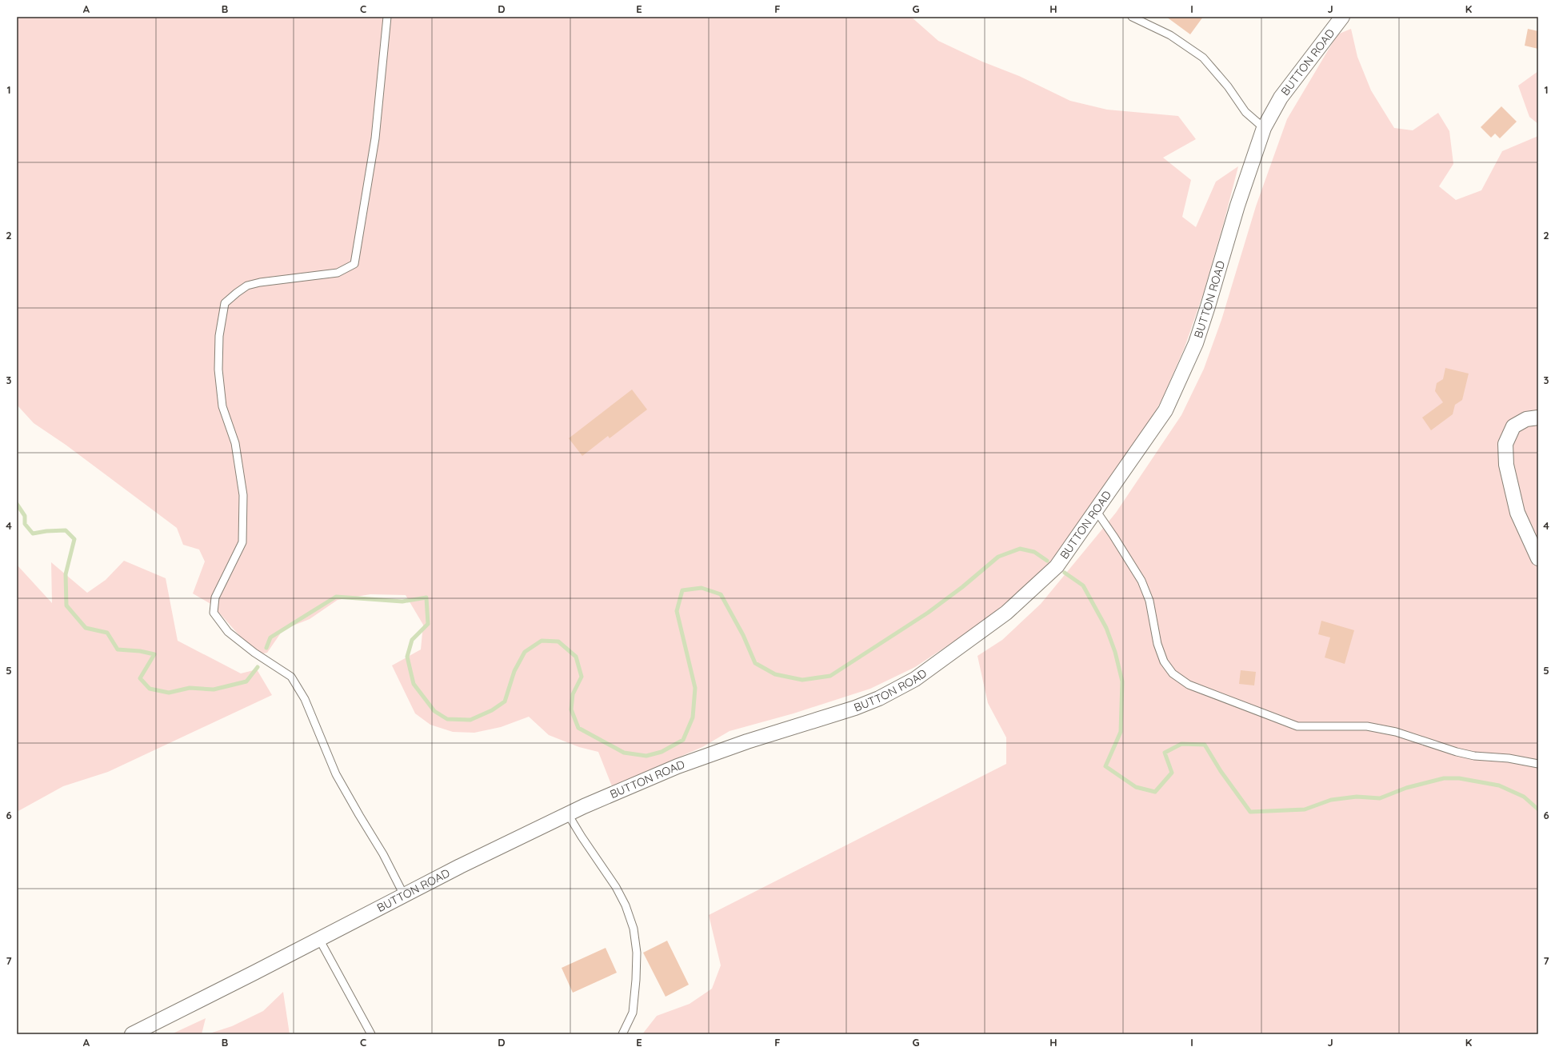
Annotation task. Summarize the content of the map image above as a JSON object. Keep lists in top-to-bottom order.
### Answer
{
  "streets": {
    "street": ["BUTTON ROAD"]
  },
  "grid": {
    "columns": [
      "A",
      "B",
      "C",
      "D",
      "E",
      "F",
      "G",
      "H",
      "I",
      "J",
      "K"
    ],
    "rows": [
      "1",
      "2",
      "3",
      "4",
      "5",
      "6",
      "7"
    ]
  }
}
